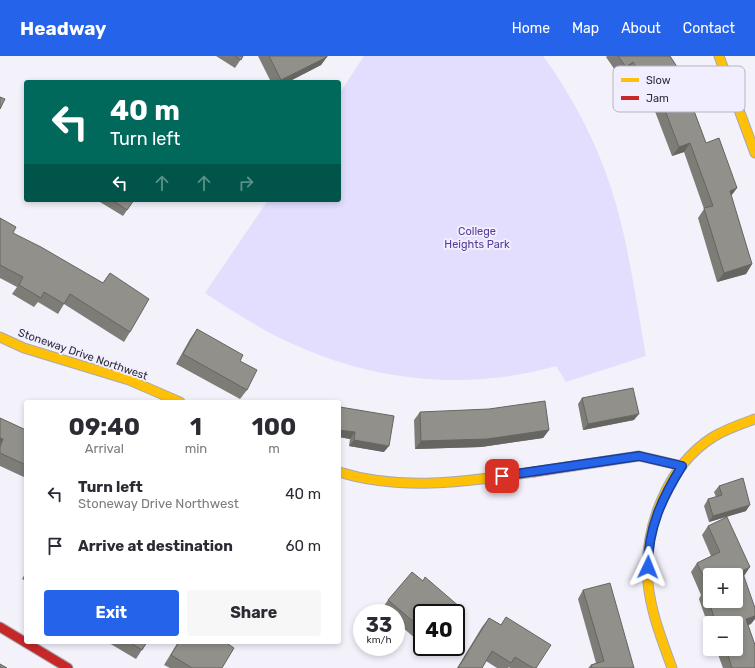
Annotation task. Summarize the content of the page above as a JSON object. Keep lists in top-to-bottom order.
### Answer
{
  "streets": {
    "street": ["Stoneway Drive Northwest"]
  },
  "parks": ["College Heights Park"],
  "legend": ["Slow", "Jam"],
  "page": {
    "header": "Headway",
    "nav": [
      "Home",
      "Map",
      "About",
      "Contact"
    ],
    "turn": ["40 m", "Turn left"],
    "eta": [
      "09:40",
      "Arrival",
      "1",
      "min",
      "100",
      "m"
    ],
    "list": [
      {
        "name": "Turn left",
        "note": "Stoneway Drive Northwest",
        "value": "40 m"
      },
      {
        "name": "Arrive at destination",
        "value": "60 m"
      }
    ],
    "map_buttons": ["+", "−"],
    "buttons": ["Exit", "Share"],
    "speed": "33 km/h",
    "limit": "40"
  }
}
